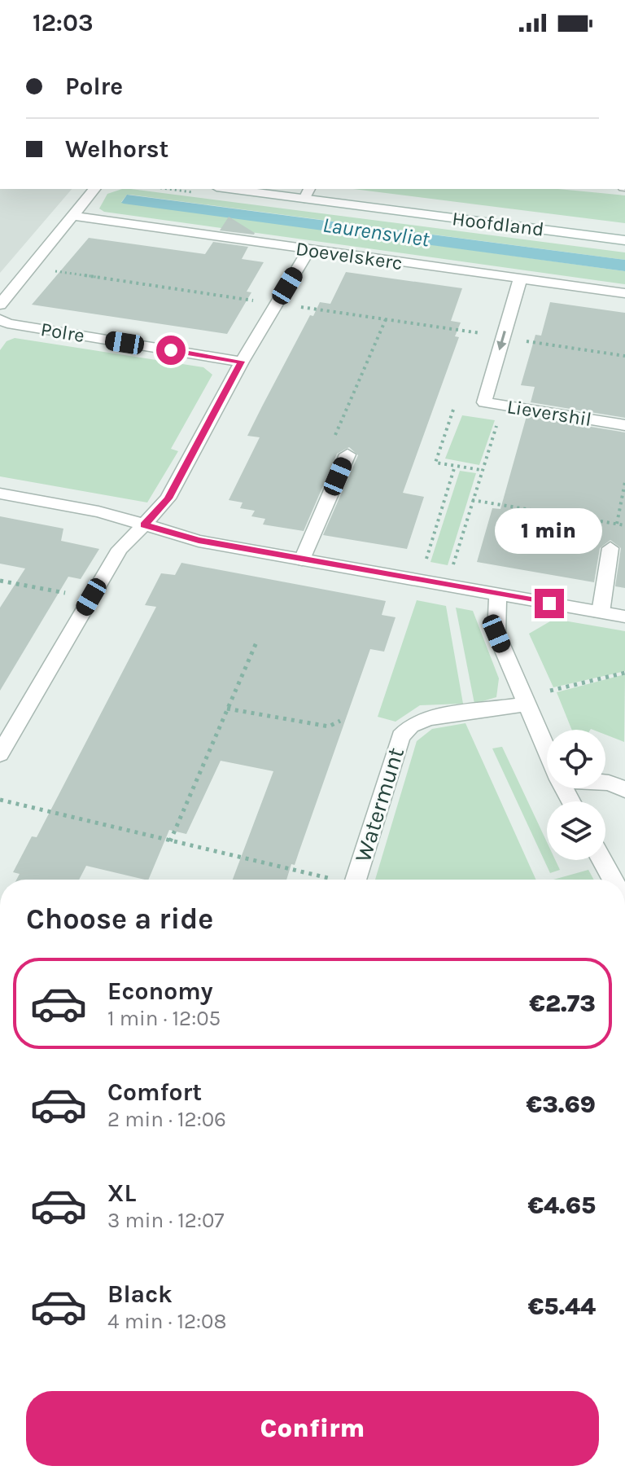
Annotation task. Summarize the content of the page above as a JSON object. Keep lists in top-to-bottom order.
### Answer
{
  "streets": {
    "street": [
      "Hoofdland",
      "Doevelskerc",
      "Polre",
      "Lievershil",
      "Watermunt"
    ]
  },
  "crossings": [
    ["Doevelskerc", "Lievershil"]
  ],
  "water": ["Laurensvliet"],
  "page": {
    "status": "12:03",
    "banner": ["Polre", "Welhorst"],
    "bubble": "1 min",
    "heading": "Choose a ride",
    "list": [
      {
        "name": "Economy",
        "note": "1 min · 12:05",
        "value": "€2.73"
      },
      {
        "name": "Comfort",
        "note": "2 min · 12:06",
        "value": "€3.69"
      },
      {
        "name": "XL",
        "note": "3 min · 12:07",
        "value": "€4.65"
      },
      {
        "name": "Black",
        "note": "4 min · 12:08",
        "value": "€5.44"
      }
    ],
    "buttons": "Confirm"
  }
}
